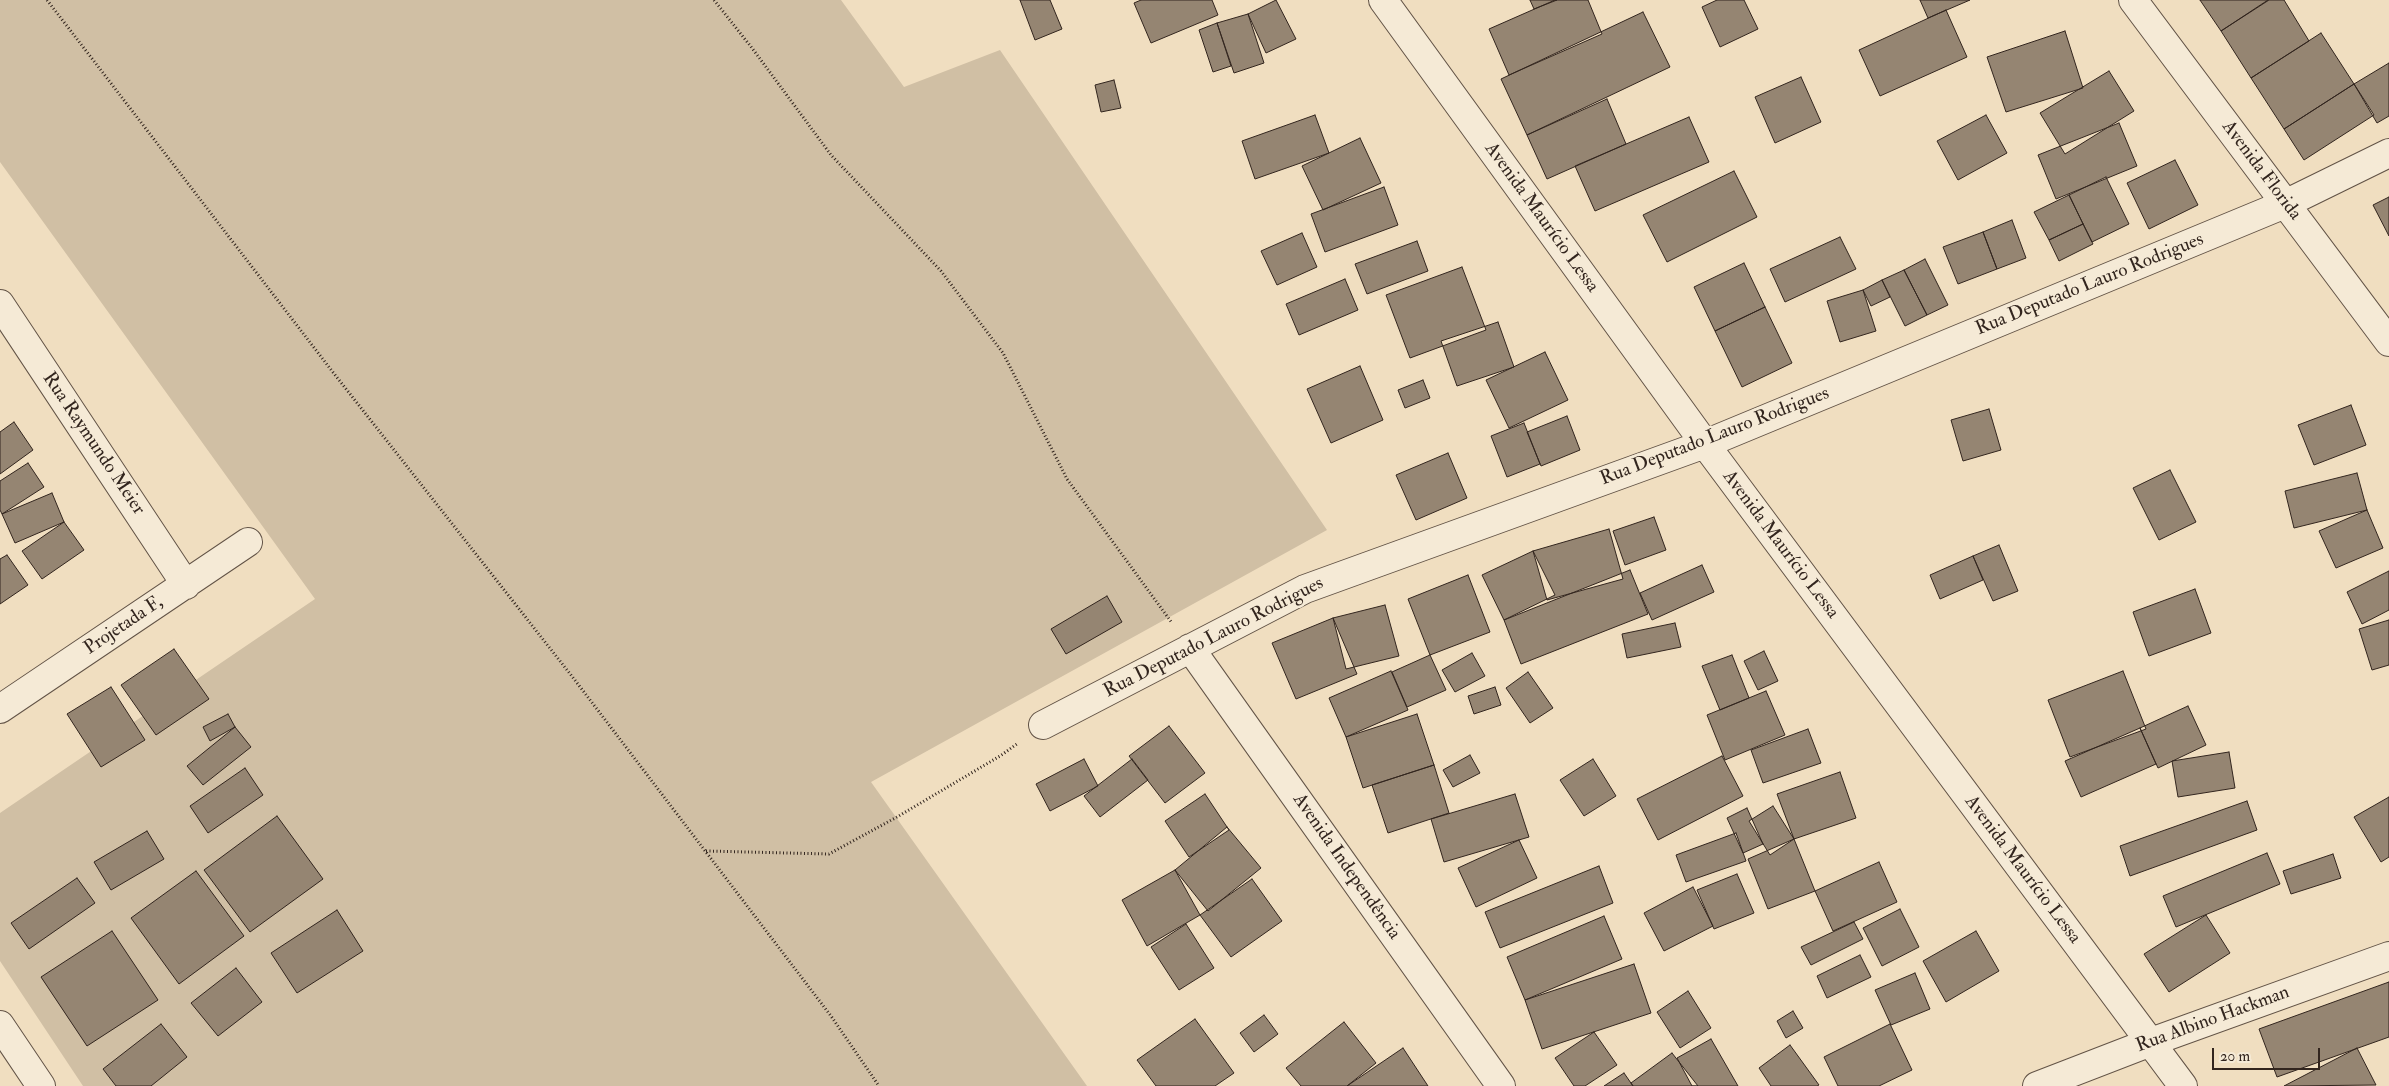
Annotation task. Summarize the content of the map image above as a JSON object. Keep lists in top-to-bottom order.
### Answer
{
  "streets": {
    "street": [
      "Avenida Florida",
      "Avenida Maurício Lessa",
      "Rua Deputado Lauro Rodrigues",
      "Rua Raymundo Meier",
      "Projetada F,",
      "Avenida Independência",
      "Rua Albino Hackman"
    ]
  },
  "crossings": [
    ["Avenida Florida", "Rua Deputado Lauro Rodrigues"],
    ["Avenida Maurício Lessa", "Rua Deputado Lauro Rodrigues"],
    ["Avenida Maurício Lessa", "Rua Albino Hackman"],
    ["Rua Deputado Lauro Rodrigues", "Avenida Independência"],
    ["Rua Raymundo Meier", "Projetada F,"]
  ],
  "scale_bar": "20 m"
}
